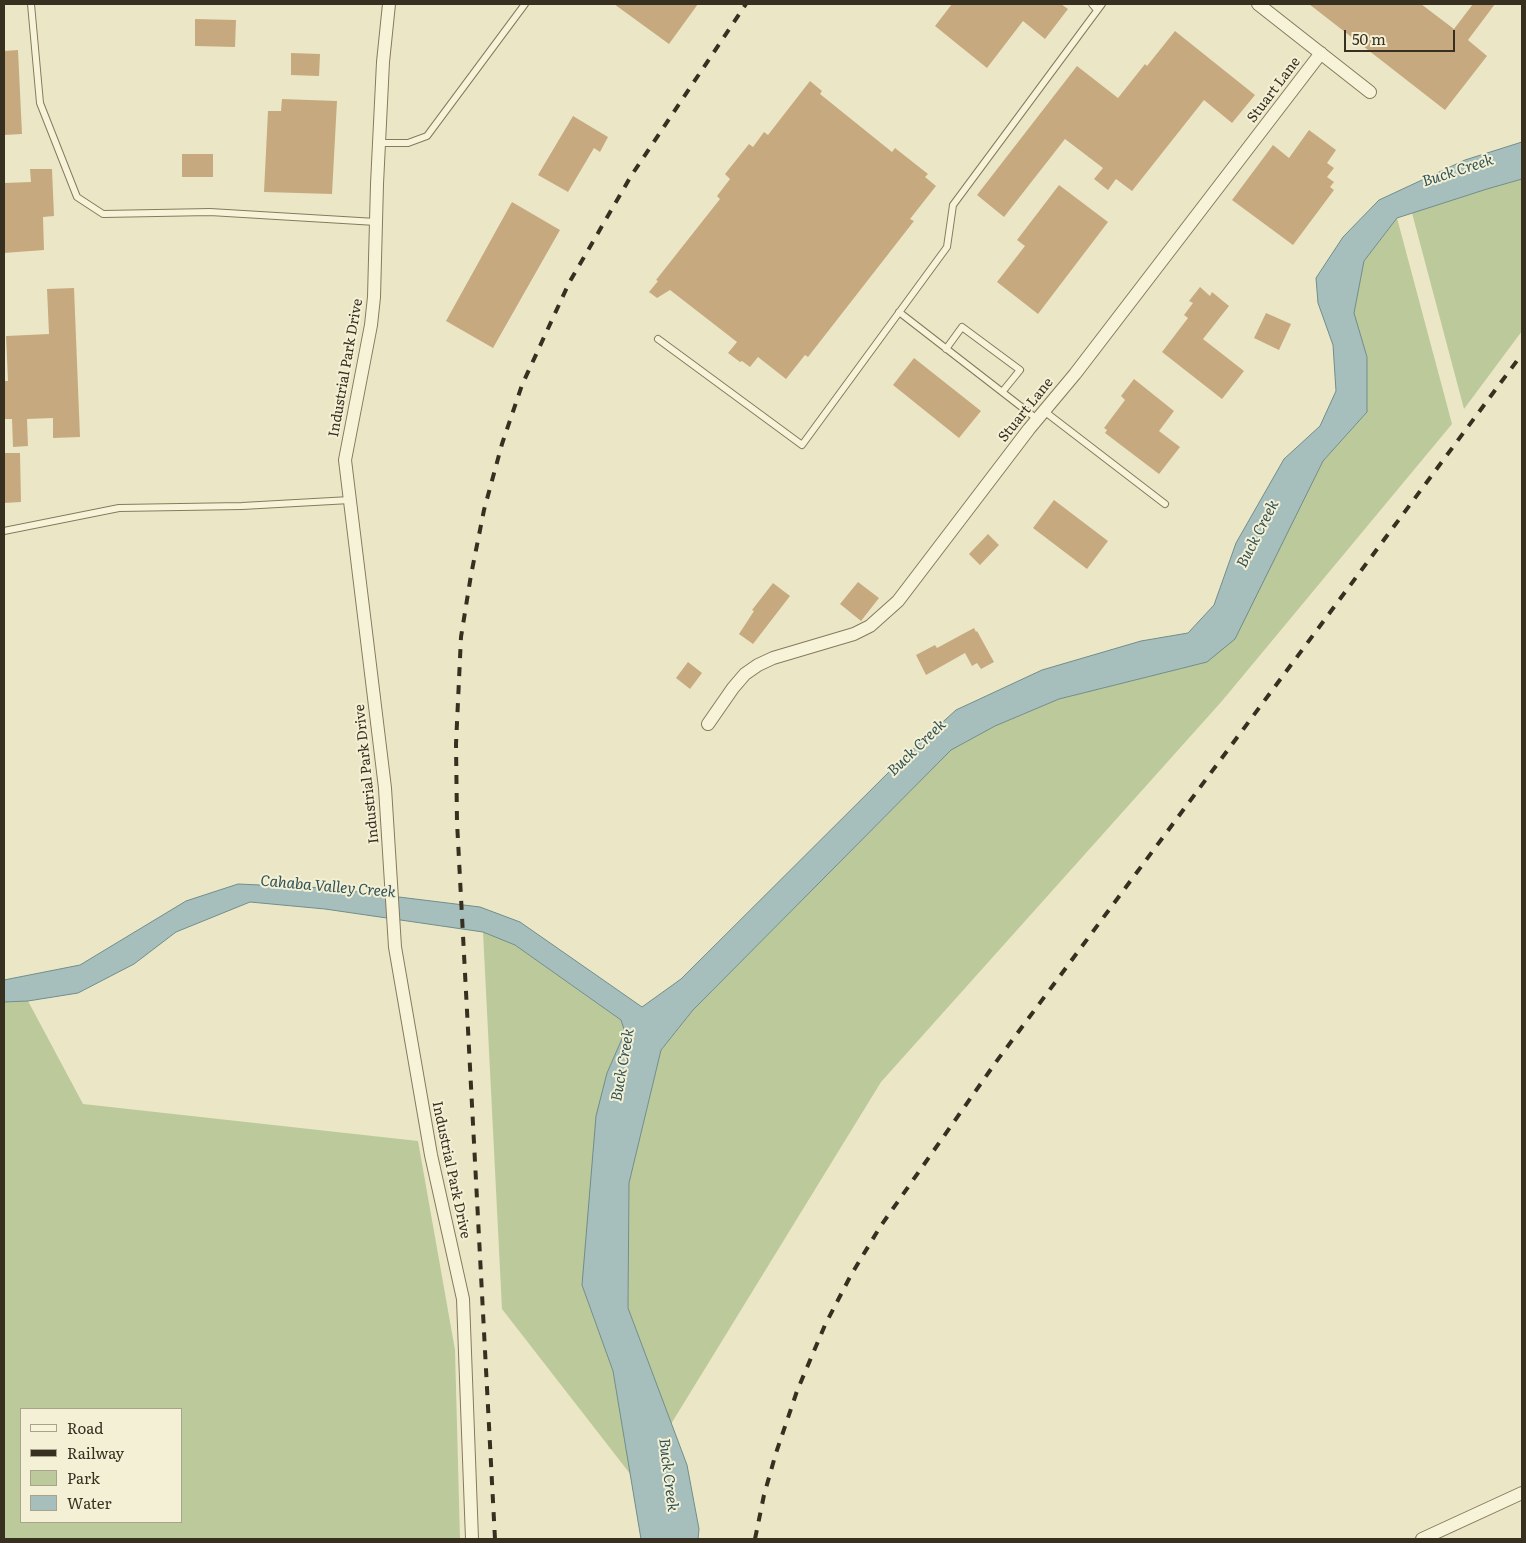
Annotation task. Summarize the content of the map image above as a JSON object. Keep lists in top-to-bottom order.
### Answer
{
  "streets": {
    "street": ["Stuart Lane", "Industrial Park Drive"]
  },
  "water": ["Buck Creek", "Cahaba Valley Creek"],
  "legend": [
    "Road",
    "Railway",
    "Park",
    "Water"
  ],
  "scale_bar": "50 m"
}
